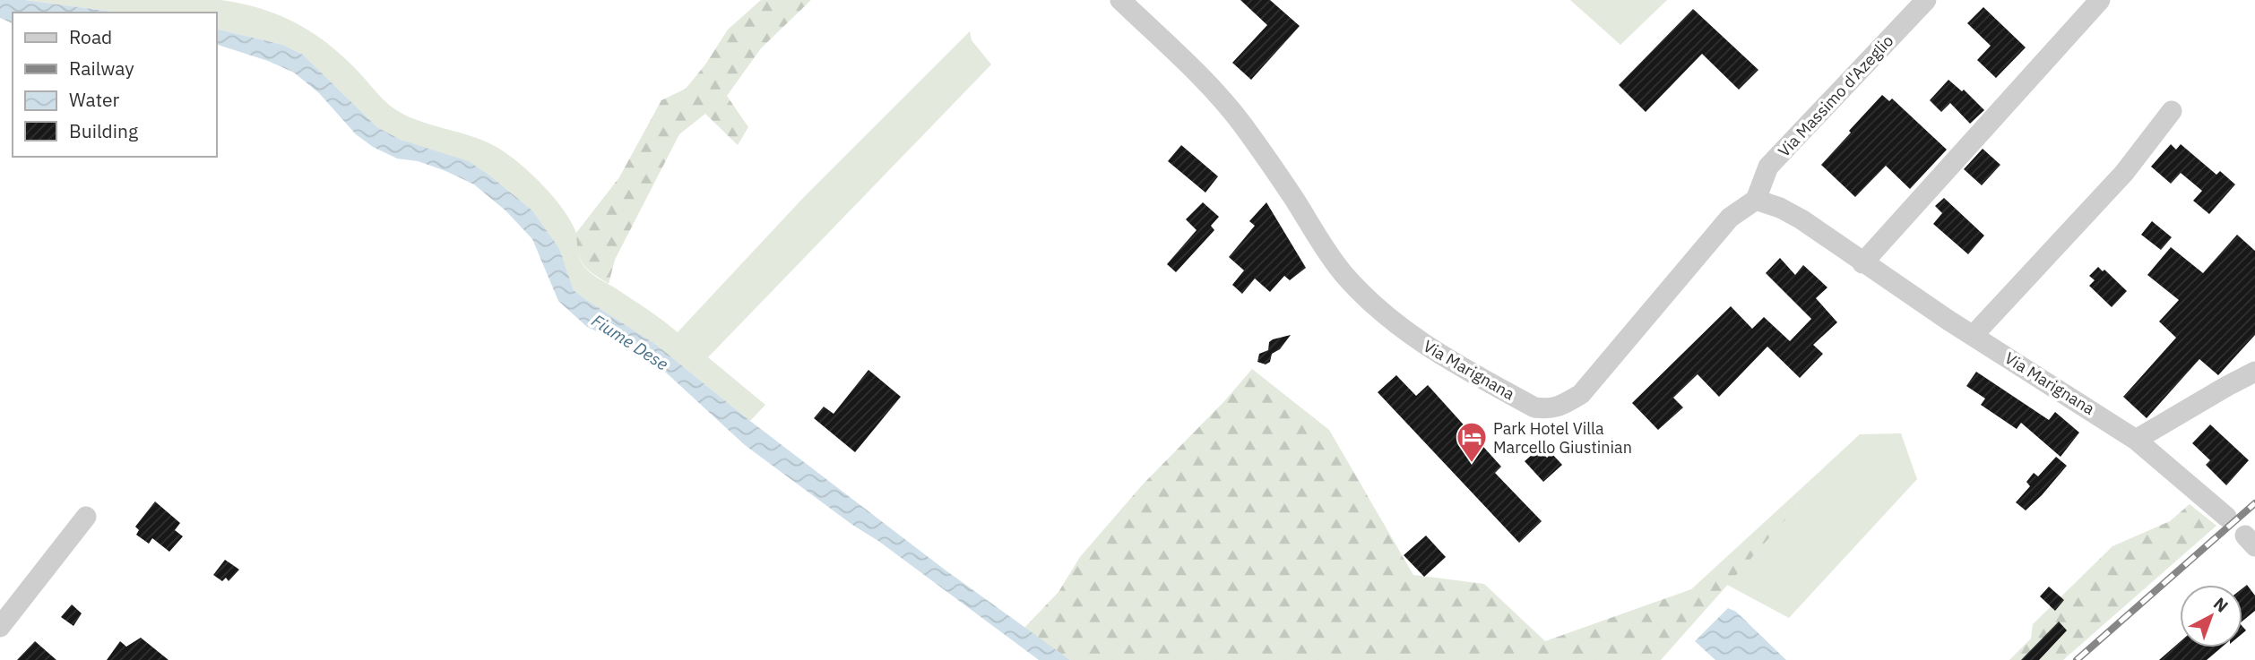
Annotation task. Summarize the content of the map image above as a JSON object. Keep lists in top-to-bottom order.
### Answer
{
  "streets": {
    "street": ["Via Massimo d'Azeglio", "Via Marignana"]
  },
  "crossings": [
    ["Via Massimo d'Azeglio", "Via Marignana"]
  ],
  "water": ["Fiume Dese"],
  "places": {
    "hotel": ["Park Hotel Villa Marcello Giustinian"]
  },
  "legend": [
    "Road",
    "Railway",
    "Water",
    "Building"
  ],
  "north": "top right"
}
